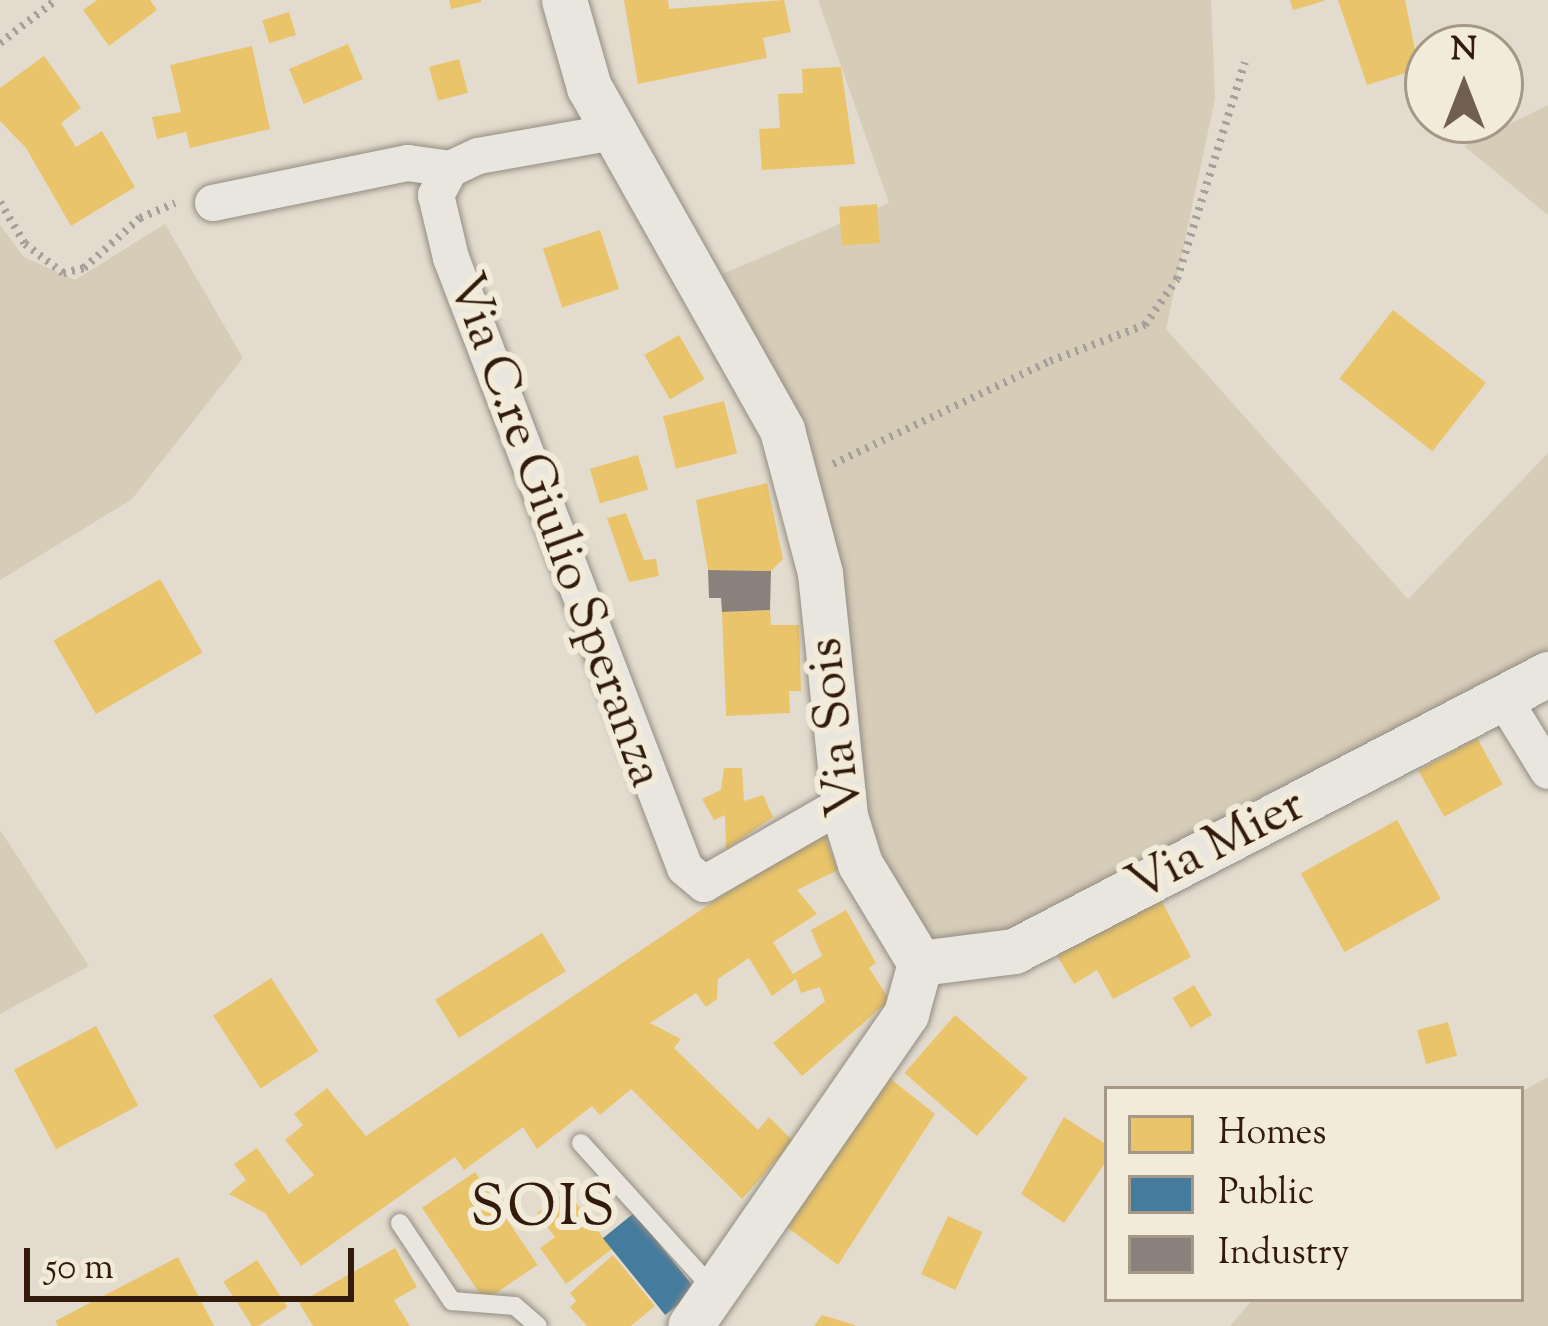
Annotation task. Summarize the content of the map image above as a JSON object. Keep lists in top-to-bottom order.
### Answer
{
  "streets": {
    "street": ["Via C.re Giulio Speranza", "Via Sois", "Via Mier"]
  },
  "crossings": [
    ["Via C.re Giulio Speranza", "Via Sois"],
    ["Via Sois", "Via Mier"]
  ],
  "districts": ["SOIS"],
  "legend": ["Homes", "Public", "Industry"],
  "scale_bar": "50 m",
  "north": "top"
}
